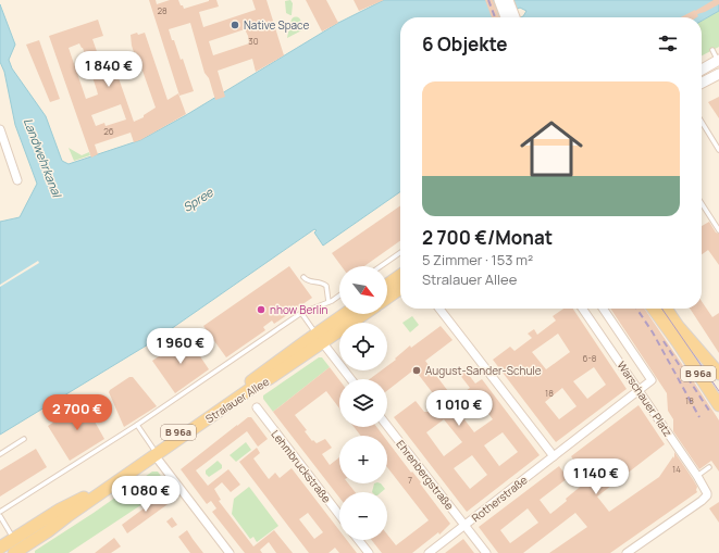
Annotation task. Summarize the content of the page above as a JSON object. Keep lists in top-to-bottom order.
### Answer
{
  "streets": {
    "main road": ["B 96a", "Stralauer Allee"],
    "street": [
      "Warschauer Platz",
      "Lehmbruckstraße",
      "Ehrenbergstraße",
      "Rotherstraße"
    ]
  },
  "crossings": [
    ["B 96a", "Stralauer Allee"],
    ["Warschauer Platz", "Rotherstraße"],
    ["Ehrenbergstraße", "Rotherstraße"]
  ],
  "water": ["Landwehrkanal", "Spree"],
  "places": ["Native Space", "nhow Berlin", "August-Sander-Schule"],
  "house_numbers": [
    "28",
    "30",
    "26",
    "6-8",
    "18",
    "18",
    "14",
    "7"
  ],
  "north": "bottom right",
  "page": {
    "heading": "6 Objekte",
    "price": [
      "1 840 €",
      "1 960 €",
      "1 010 €",
      "2 700 €",
      "1 140 €",
      "1 080 €"
    ],
    "list": [
      {
        "name": "2 700 €/Monat",
        "note": "5 Zimmer · 153 m² · Stralauer Allee"
      }
    ],
    "map_buttons": ["+", "−"]
  }
}
